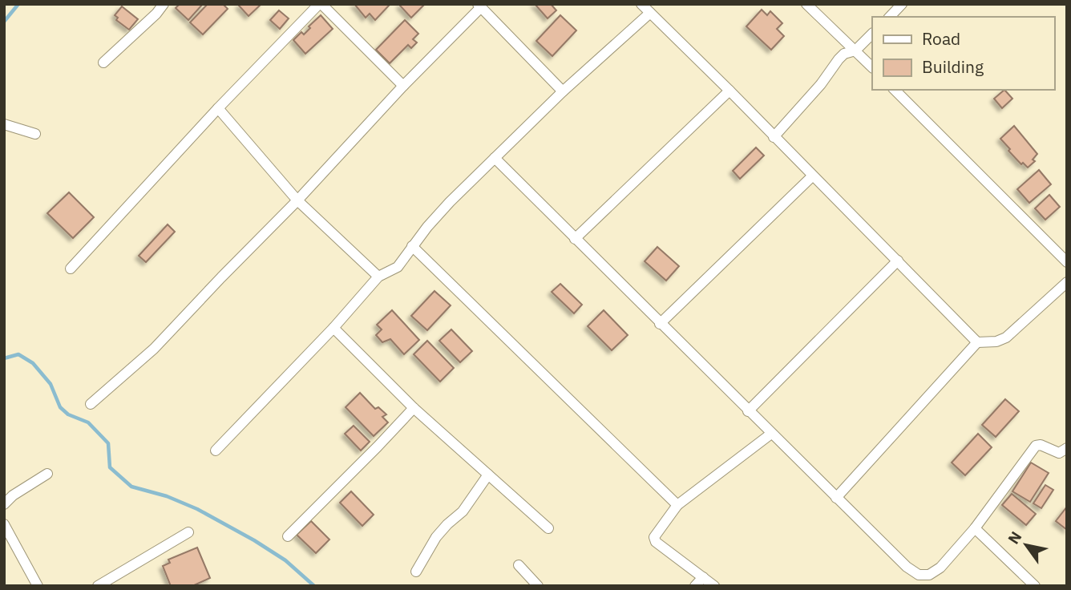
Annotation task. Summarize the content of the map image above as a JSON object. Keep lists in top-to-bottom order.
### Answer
{
  "legend": ["Road", "Building"],
  "north": "top left"
}
